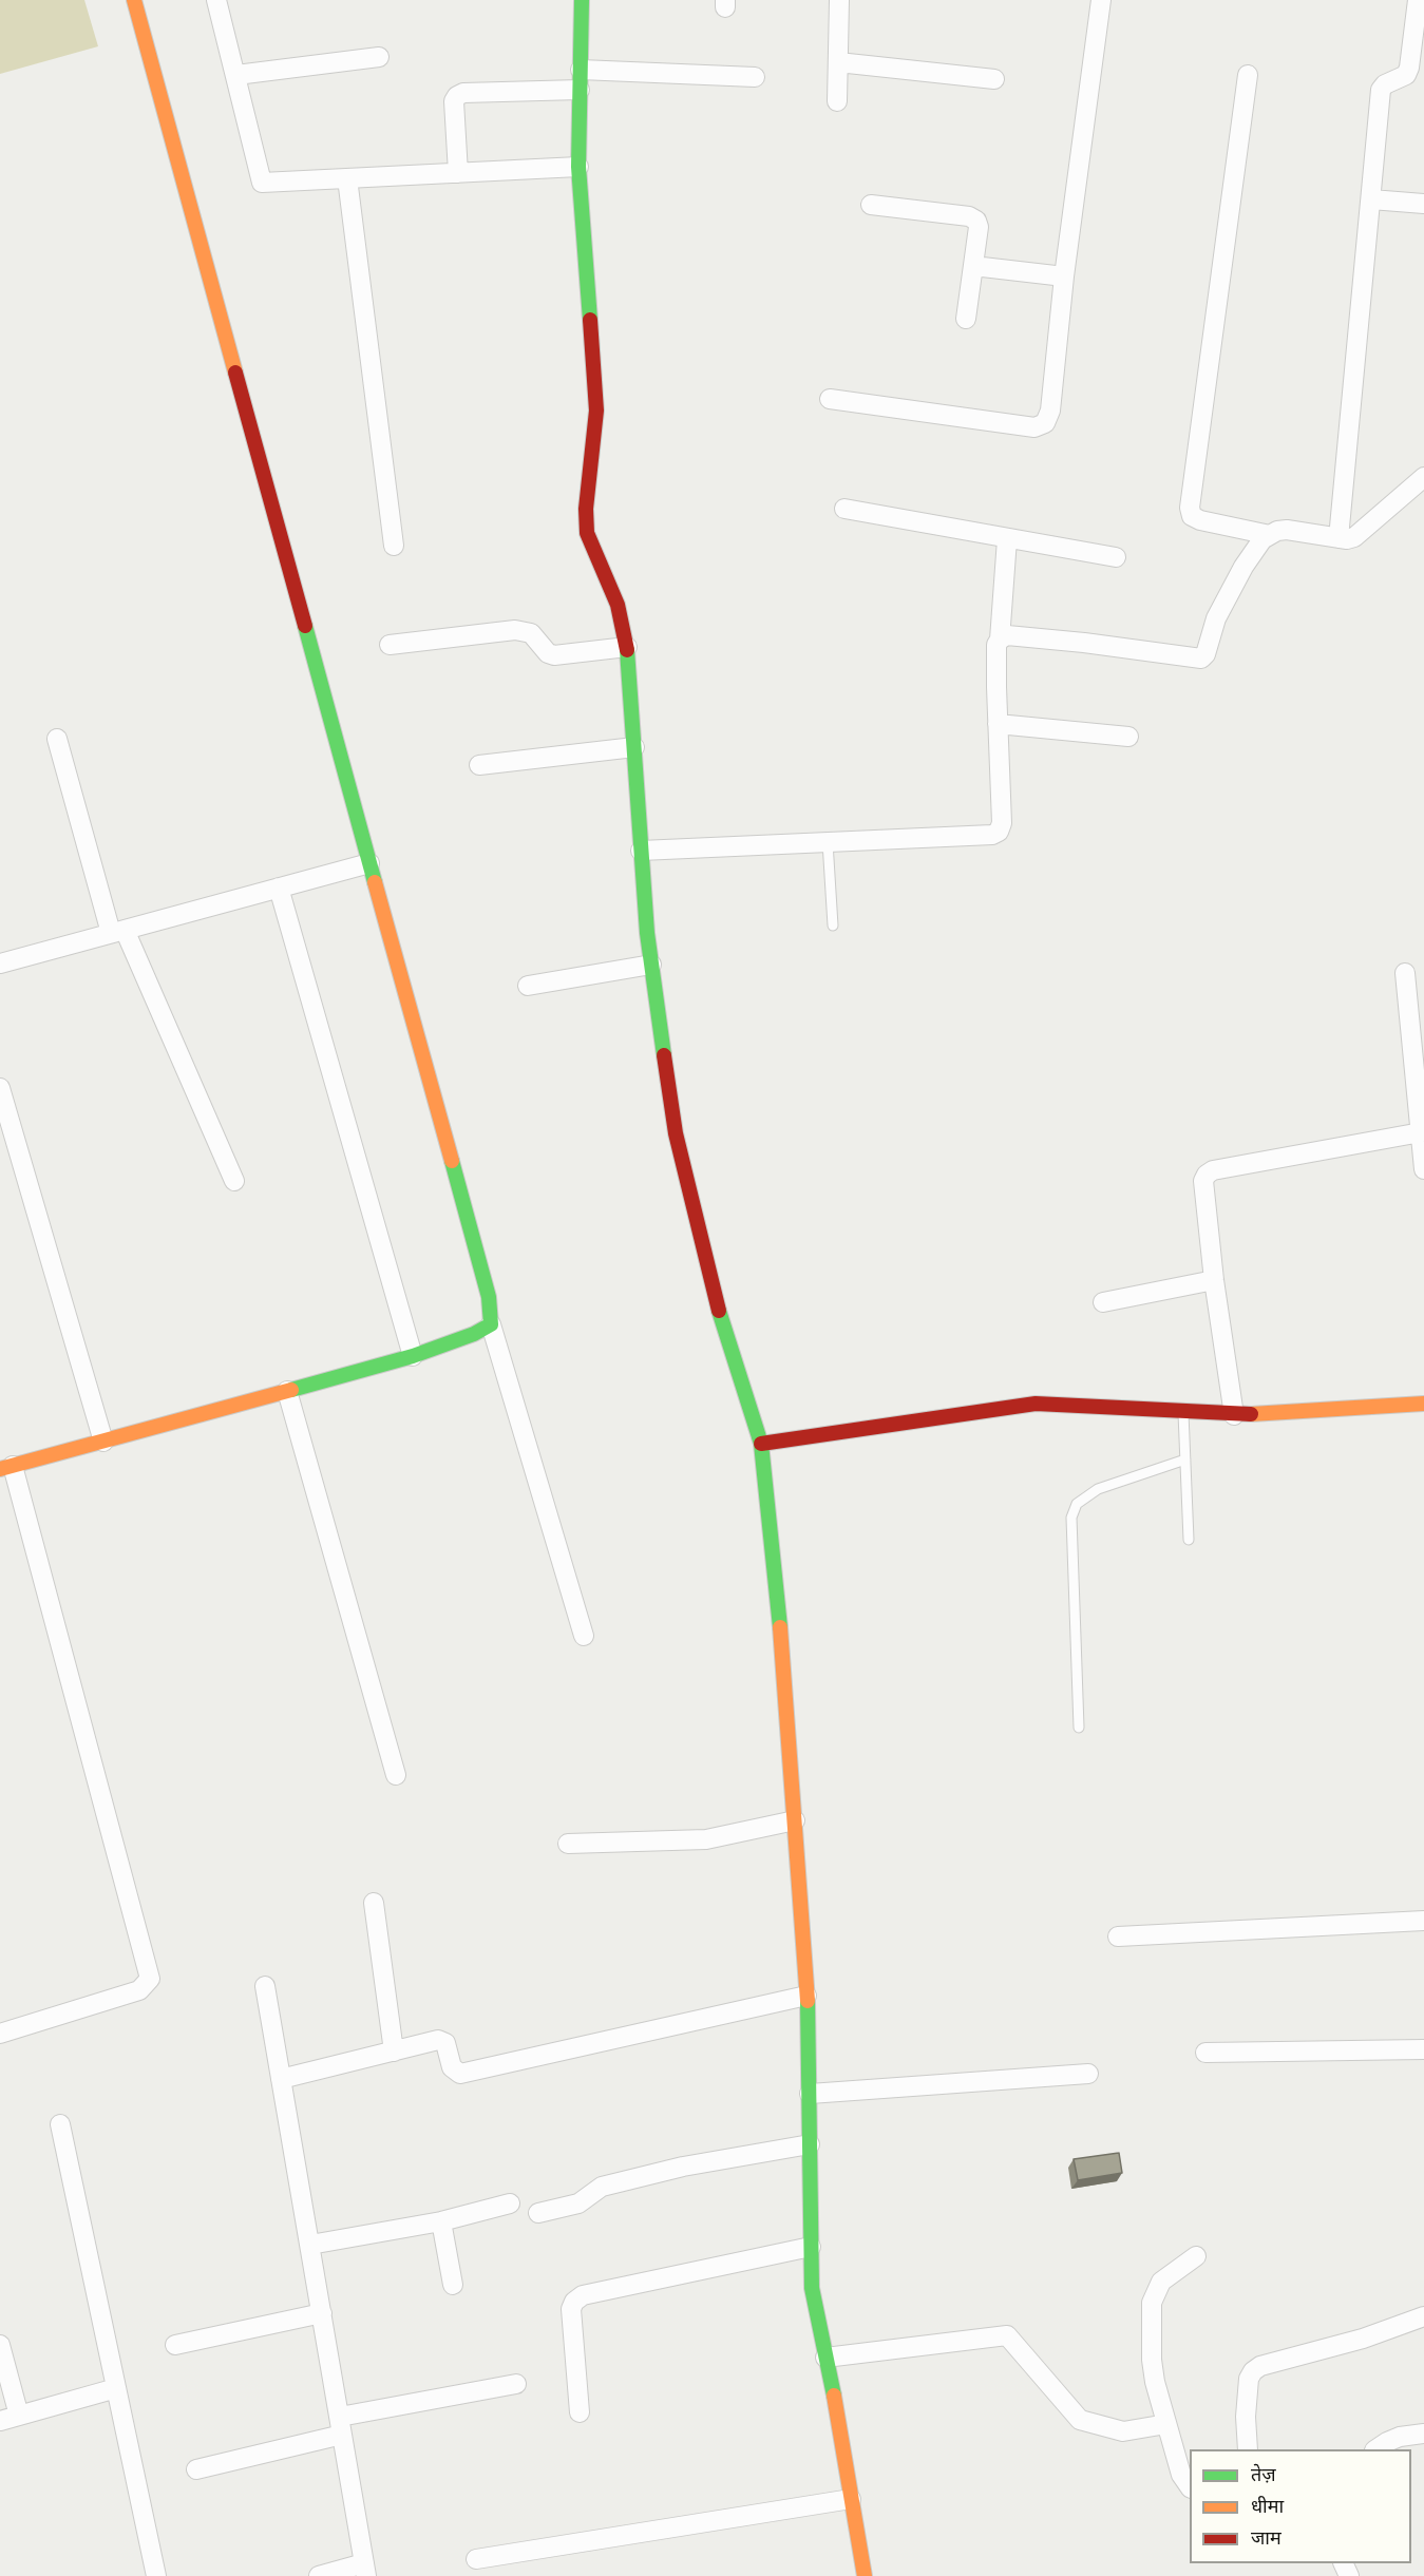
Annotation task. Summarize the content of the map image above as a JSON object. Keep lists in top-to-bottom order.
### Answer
{
  "legend": ["तेज़", "धीमा", "जाम"]
}
